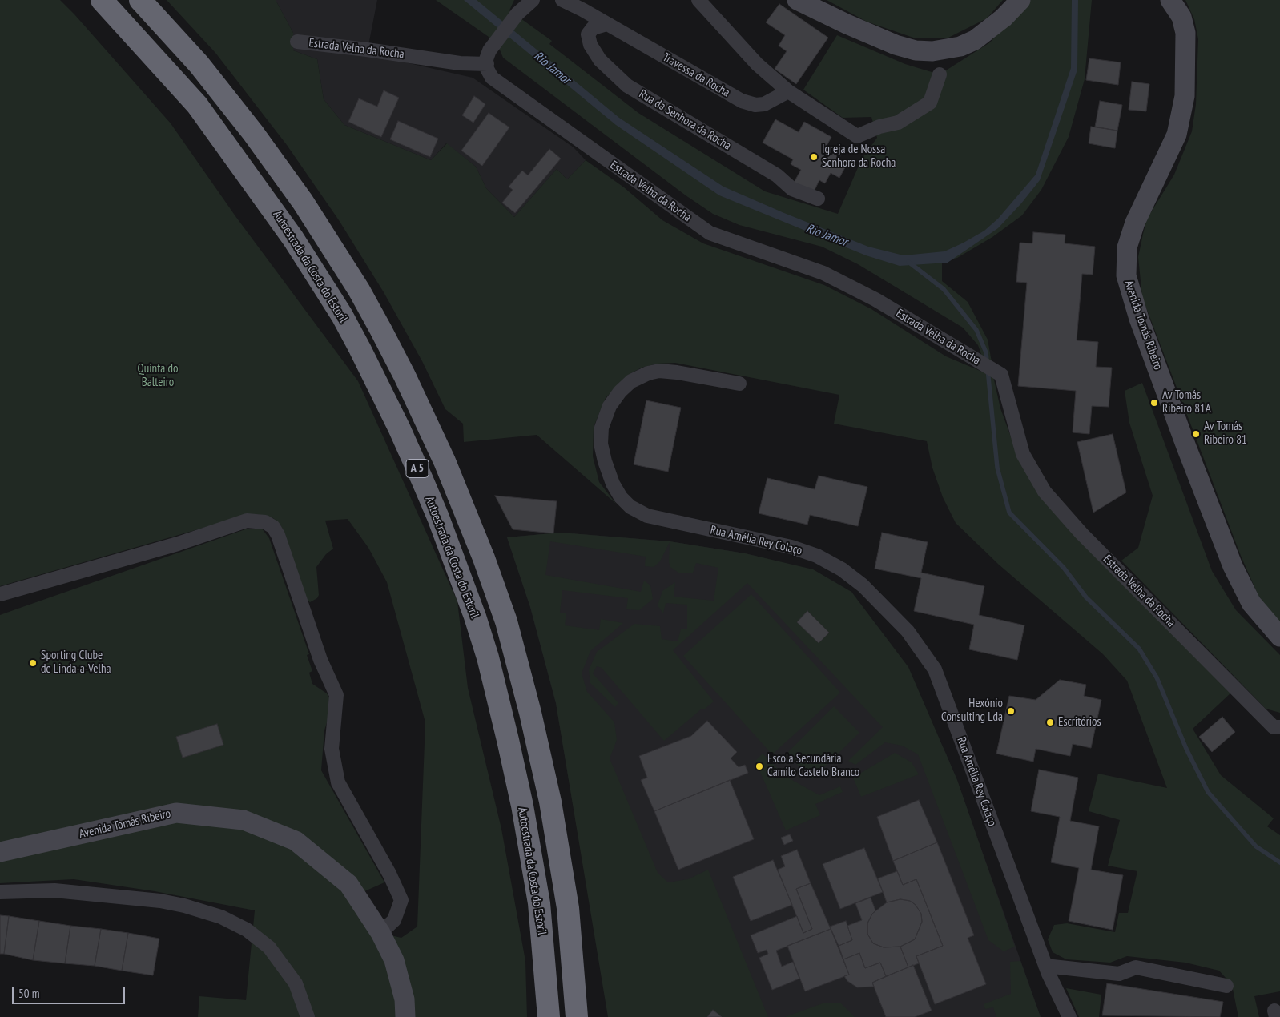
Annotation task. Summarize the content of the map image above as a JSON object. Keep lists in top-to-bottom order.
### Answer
{
  "streets": {
    "highway": ["Autoestrada da Costa do Estoril", "A 5"],
    "street": [
      "Estrada Velha da Rocha",
      "Travessa da Rocha",
      "Rua da Senhora da Rocha",
      "Avenida Tomás Ribeiro",
      "Rua Amélia Rey Colaço"
    ]
  },
  "crossings": [
    ["Travessa da Rocha", "Rua da Senhora da Rocha"]
  ],
  "water": ["Rio Jamor"],
  "parks": ["Quinta do Balteiro"],
  "places": [
    "Igreja de Nossa Senhora da Rocha",
    "Av Tomás Ribeiro 81A",
    "Av Tomás Ribeiro 81",
    "Sporting Clube de Linda-a-Velha",
    "Hexónio Consulting Lda",
    "Escritórios",
    "Escola Secundária Camilo Castelo Branco"
  ],
  "scale_bar": "50 m"
}
